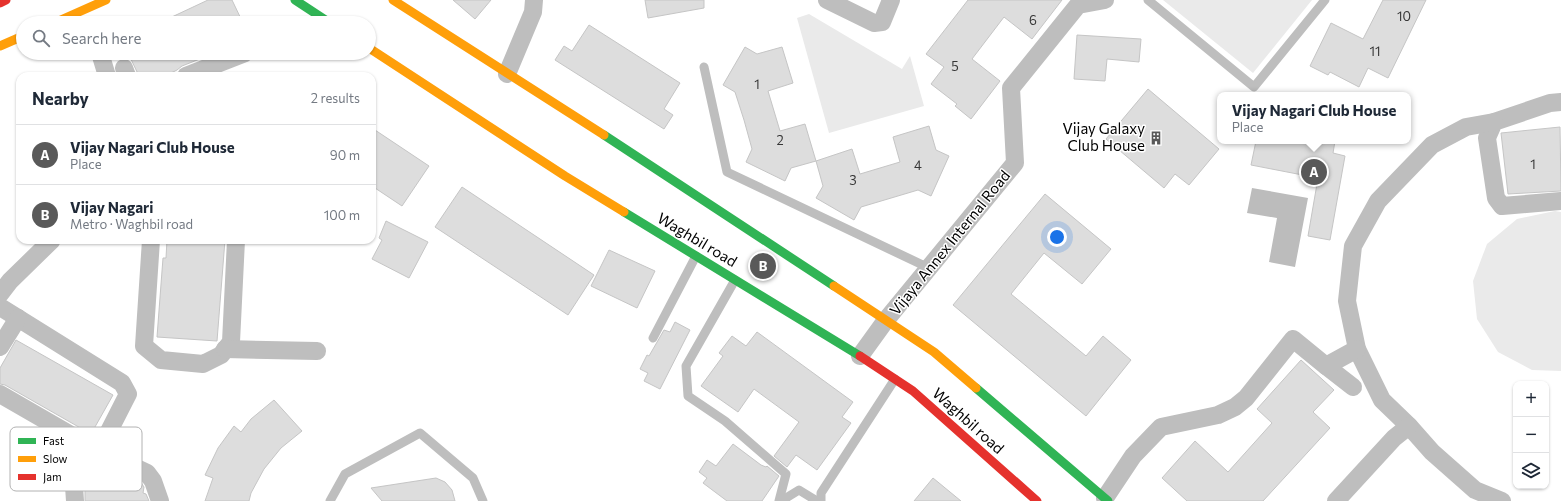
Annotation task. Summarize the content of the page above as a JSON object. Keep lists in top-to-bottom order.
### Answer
{
  "streets": {
    "main road": ["Waghbil road"],
    "street": ["Vijaya Annex Internal Road"]
  },
  "crossings": [
    ["Waghbil road", "Vijaya Annex Internal Road"]
  ],
  "places": {
    "building": ["Vijay Galaxy Club House"]
  },
  "house_numbers": [
    "10",
    "6",
    "11",
    "5",
    "1",
    "2",
    "1",
    "4",
    "3"
  ],
  "legend": ["Fast", "Slow", "Jam"],
  "page": {
    "search": "Search here",
    "heading": ["Nearby", "2 results"],
    "popup": ["Vijay Nagari Club House", "Place"],
    "list": [
      {
        "mark": "A",
        "name": "Vijay Nagari Club House",
        "note": "Place",
        "value": "90 m"
      },
      {
        "mark": "B",
        "name": "Vijay Nagari",
        "note": "Metro · Waghbil road",
        "value": "100 m"
      }
    ],
    "pins": ["A", "B"],
    "map_buttons": ["+", "−"]
  }
}
